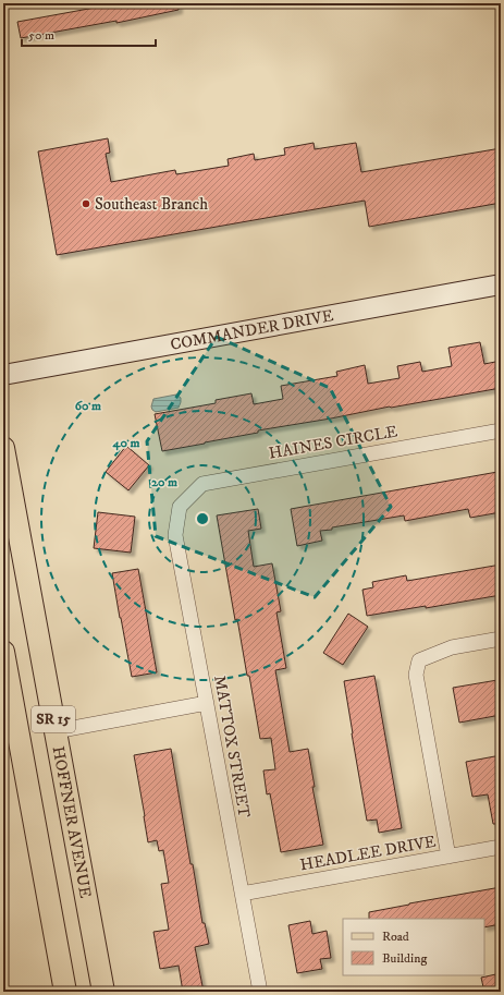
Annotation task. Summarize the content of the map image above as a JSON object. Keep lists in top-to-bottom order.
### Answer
{
  "streets": {
    "main road": ["SR 15", "HOFFNER AVENUE"],
    "street": [
      "COMMANDER DRIVE",
      "HAINES CIRCLE",
      "MATTOX STREET",
      "HEADLEE DRIVE"
    ]
  },
  "crossings": [
    ["HAINES CIRCLE", "MATTOX STREET"],
    ["MATTOX STREET", "HEADLEE DRIVE"]
  ],
  "places": ["Southeast Branch"],
  "legend": ["Road", "Building"],
  "scale_bar": "50 m",
  "rings": ["60 m", "40 m", "20 m"]
}
